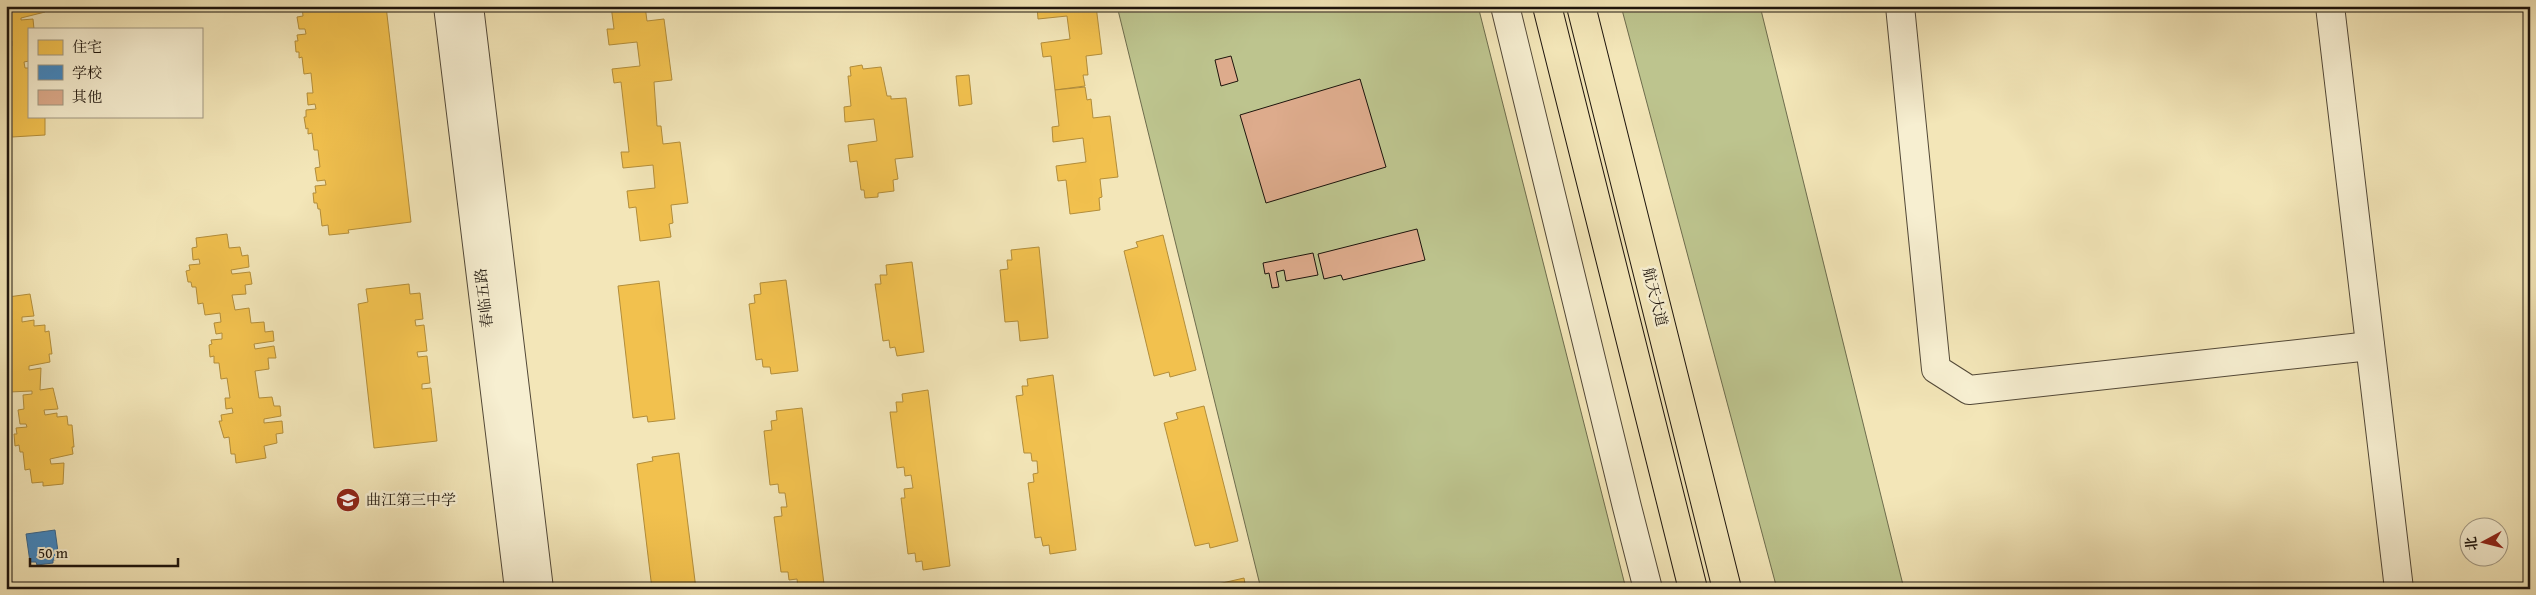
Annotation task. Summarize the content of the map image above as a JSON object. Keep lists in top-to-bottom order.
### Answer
{
  "streets": {
    "main road": ["航天大道"],
    "street": ["春临五路"]
  },
  "places": {
    "school or university": ["曲江第三中学"]
  },
  "legend": ["住宅", "学校", "其他"],
  "scale_bar": "50 m",
  "north": "left"
}
